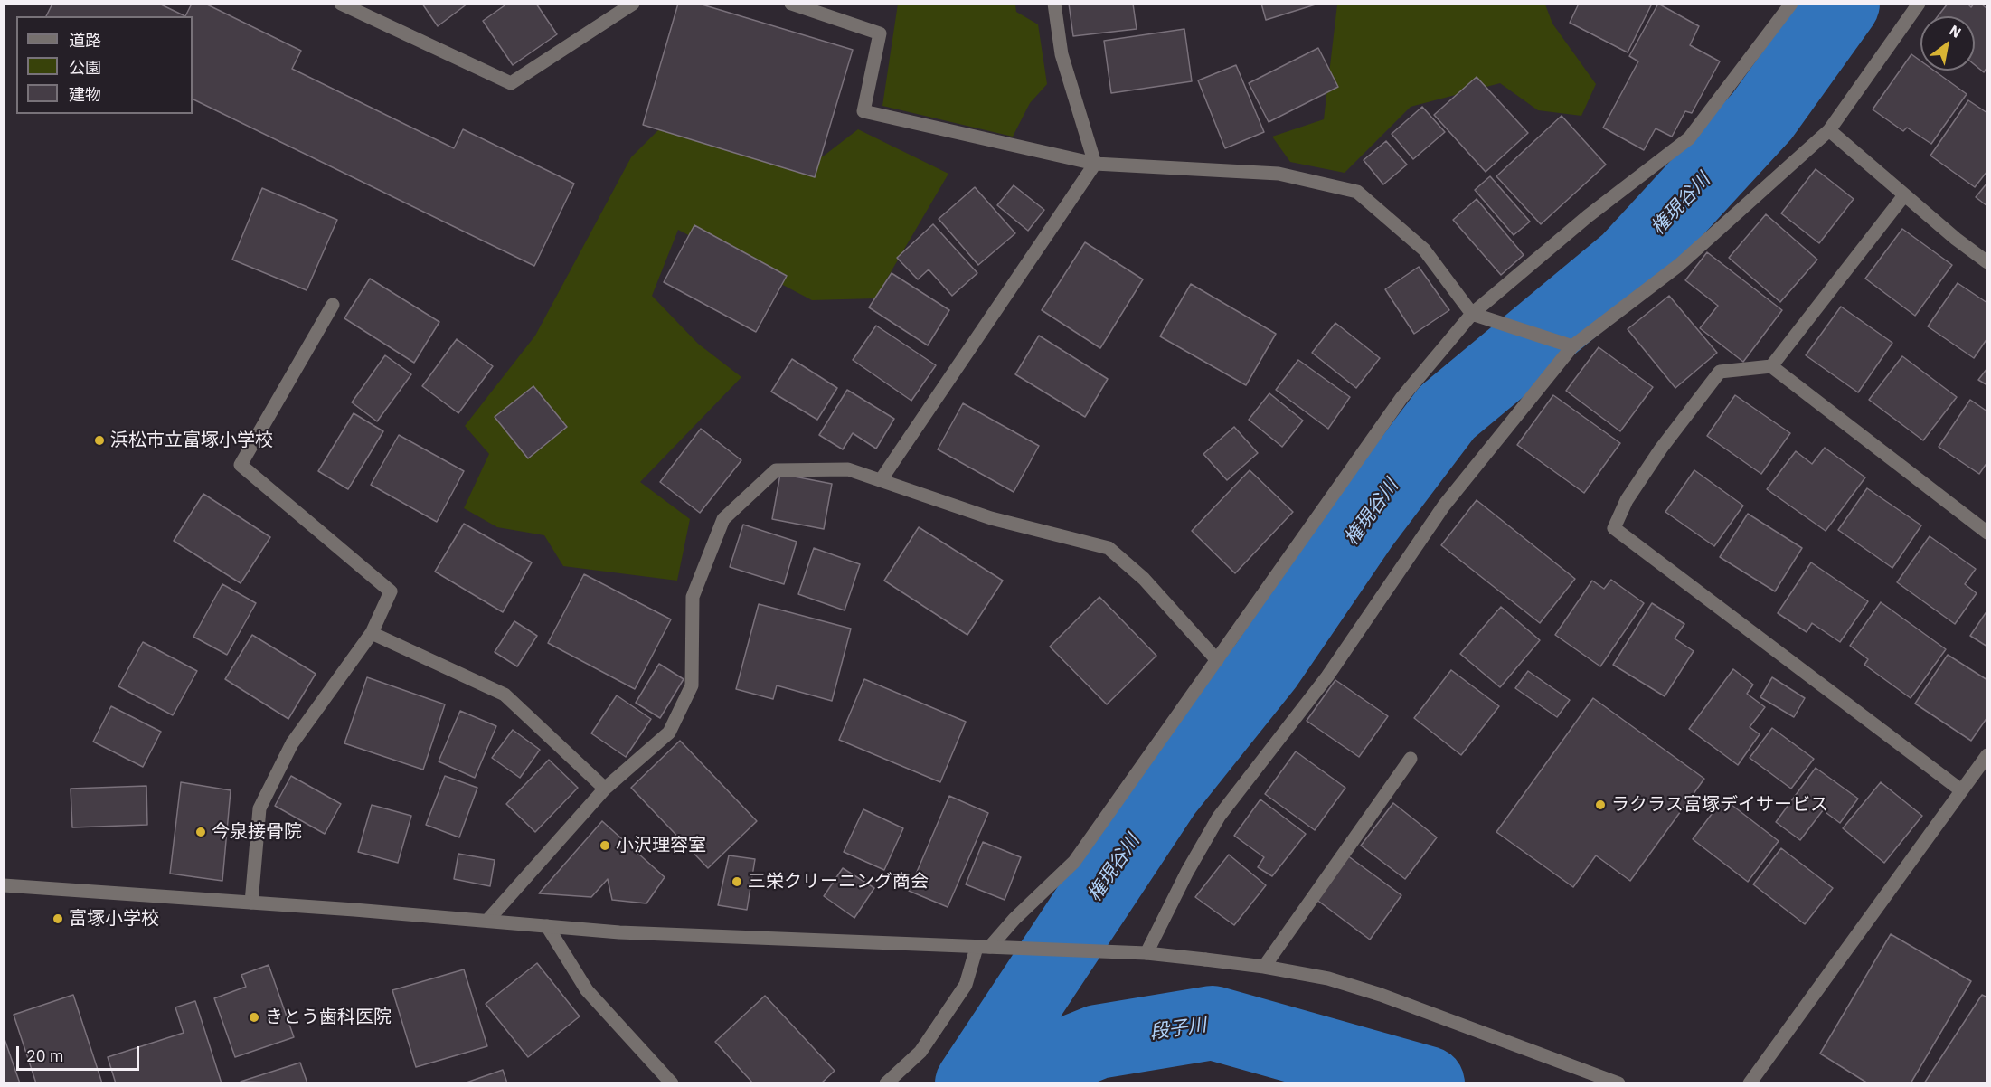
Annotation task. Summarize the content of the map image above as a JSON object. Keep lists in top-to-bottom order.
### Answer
{
  "water": ["権現谷川", "段子川"],
  "places": [
    "浜松市立富塚小学校",
    "ラクラス富塚デイサービス",
    "今泉接骨院",
    "小沢理容室",
    "三栄クリーニング商会",
    "富塚小学校",
    "きとう歯科医院"
  ],
  "legend": ["道路", "公園", "建物"],
  "scale_bar": "20 m",
  "north": "top right"
}
